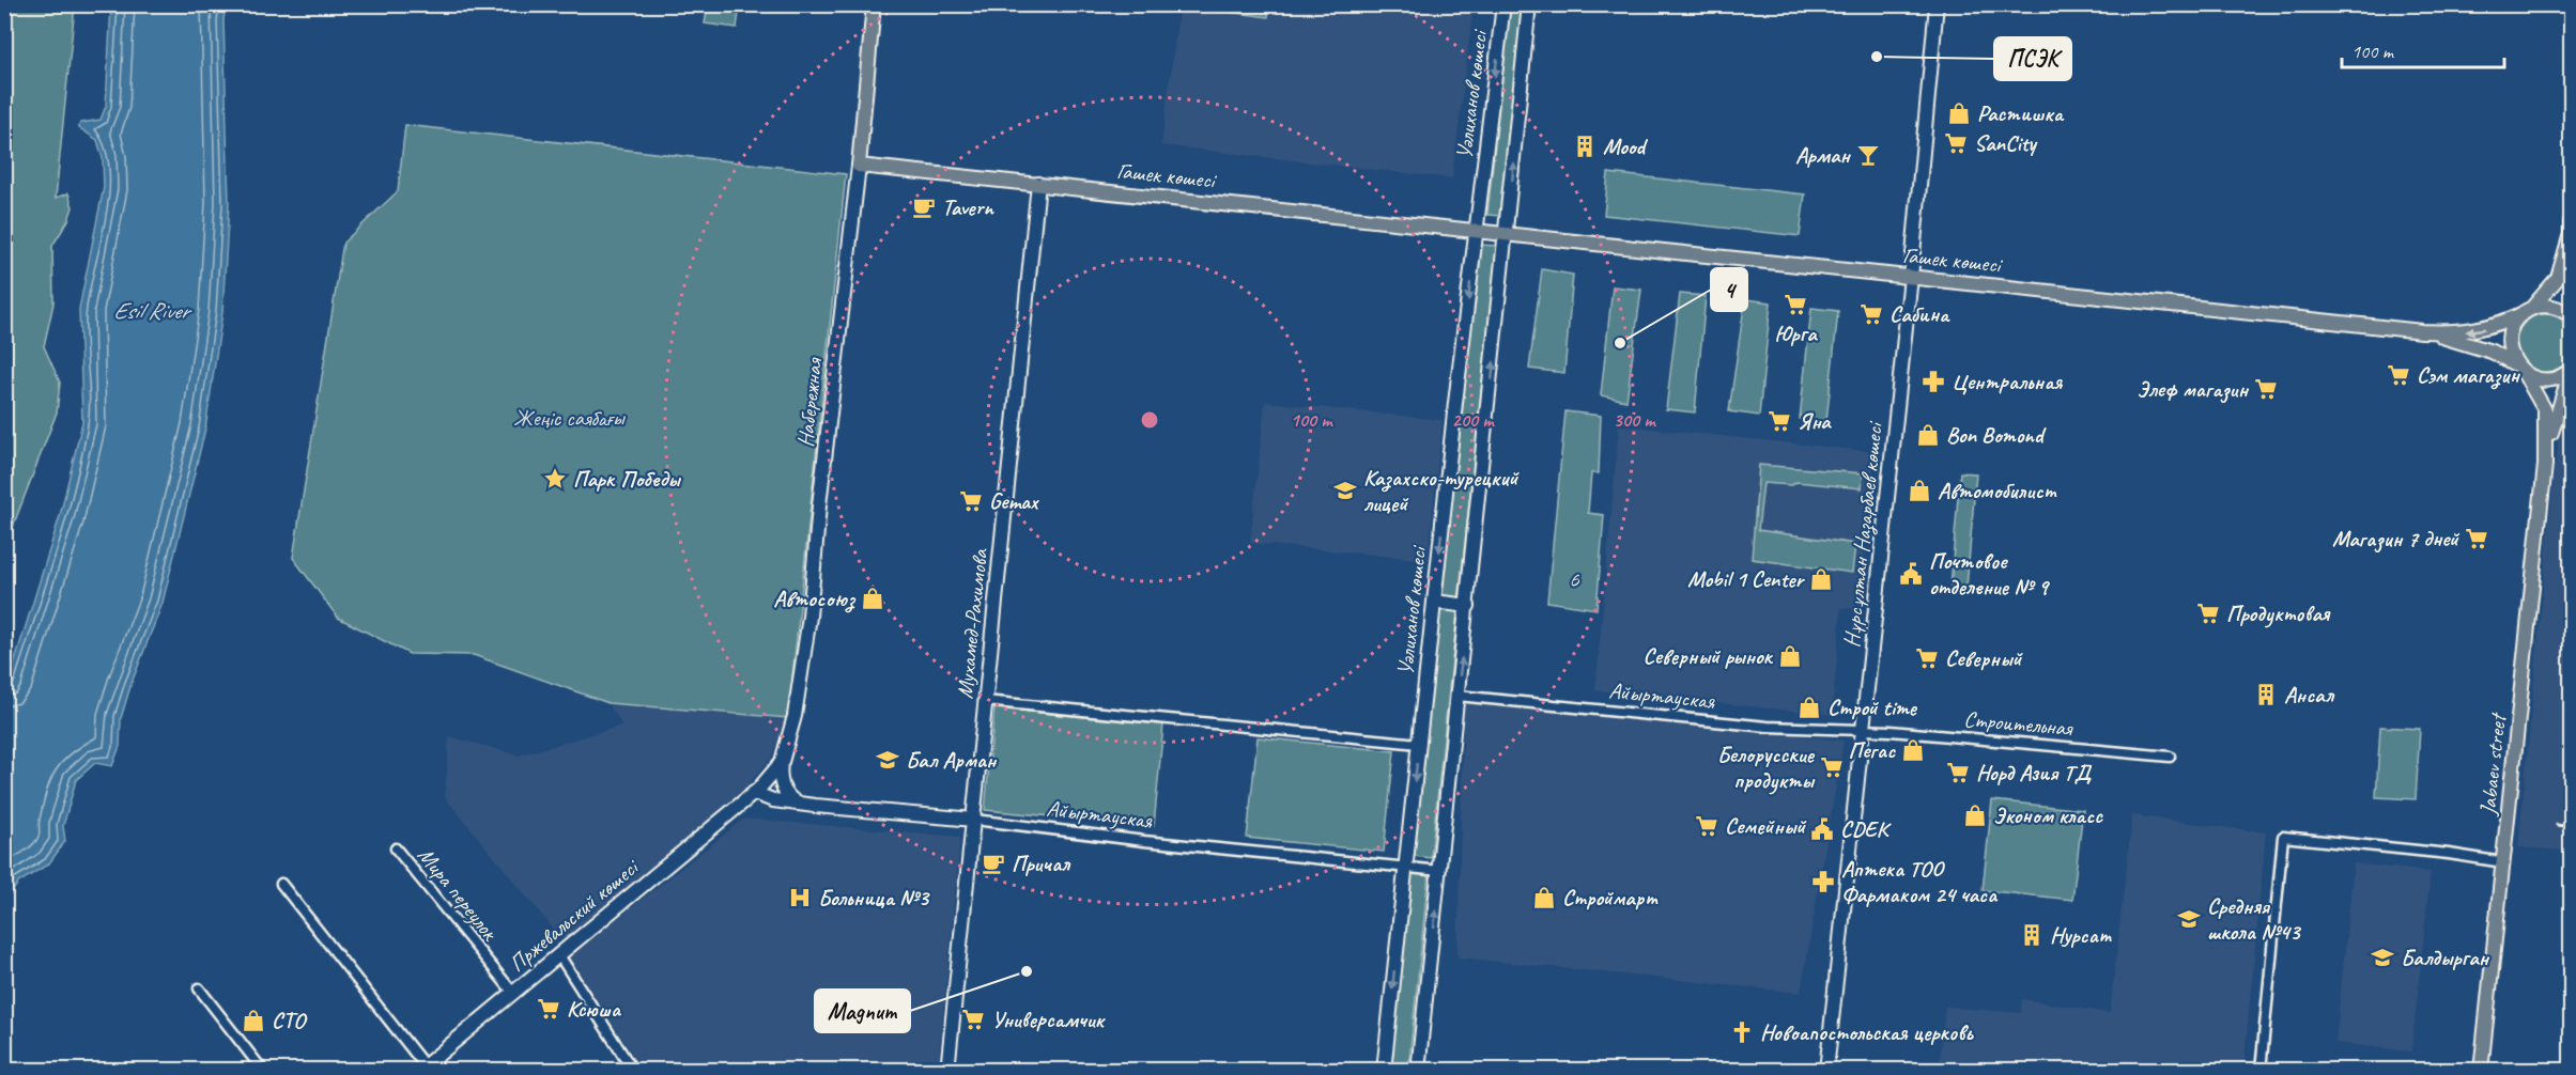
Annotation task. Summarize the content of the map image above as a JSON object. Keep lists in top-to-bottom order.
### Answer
{
  "streets": {
    "main road": [
      "Уәлиханов көшесі",
      "Гашек көшесі",
      "Набережная",
      "Нұрсұлтан Назарбаев көшесі",
      "Мухамед-Рахимова",
      "Айыртауская",
      "Jabaev street",
      "Пржевальский көшесі"
    ],
    "street": ["Строительная", "Мира переулок"]
  },
  "crossings": [
    ["Уәлиханов көшесі", "Гашек көшесі"],
    ["Уәлиханов көшесі", "Айыртауская"],
    ["Гашек көшесі", "Набережная"],
    ["Гашек көшесі", "Нұрсұлтан Назарбаев көшесі"],
    ["Гашек көшесі", "Мухамед-Рахимова"],
    ["Набережная", "Айыртауская"],
    ["Набережная", "Пржевальский көшесі"],
    ["Нұрсұлтан Назарбаев көшесі", "Айыртауская"],
    ["Нұрсұлтан Назарбаев көшесі", "Строительная"],
    ["Мухамед-Рахимова", "Айыртауская"],
    ["Айыртауская", "Строительная"],
    ["Айыртауская", "Пржевальский көшесі"],
    ["Мира переулок", "Пржевальский көшесі"]
  ],
  "water": ["Esil River"],
  "parks": ["Жеңіс саябағы", "6"],
  "places": {
    "other": ["ПСЭК", "4", "Magnum"],
    "shop": [
      "Растишка",
      "Bon Bomond",
      "Автомобилист",
      "Mobil 1 Center",
      "Автосоюз",
      "Северный рынок",
      "Строй time",
      "Пегас",
      "Эконом класс",
      "Строймарт",
      "СТО"
    ],
    "supermarket": [
      "SanCity",
      "Юрга",
      "Сабина",
      "Сэм магазин",
      "Элеф магазин",
      "Яна",
      "Gemax",
      "Магазин 7 дней",
      "Продуктовая",
      "Северный",
      "Белорусские продукты",
      "Норд Азия ТД",
      "Семейный",
      "Ксюша",
      "Универсамчик"
    ],
    "building": ["Mood", "Ансал", "Нурсат"],
    "bar": ["Арман"],
    "cafe": ["Tavern", "Причал"],
    "pharmacy": ["Центральная", "Аптека ТОО Фармаком 24 часа"],
    "place": ["Парк Победы"],
    "school or university": [
      "Казахско-турецкий лицей",
      "Бал Арман",
      "Средняя школа №43",
      "Балдырган"
    ],
    "public building": ["Почтовое отделение № 9", "CDEK"],
    "hospital": ["Больница №3"],
    "church": ["Новоапостольская церковь"]
  },
  "scale_bar": "100 m",
  "rings": ["100 m", "200 m", "300 m"]
}
